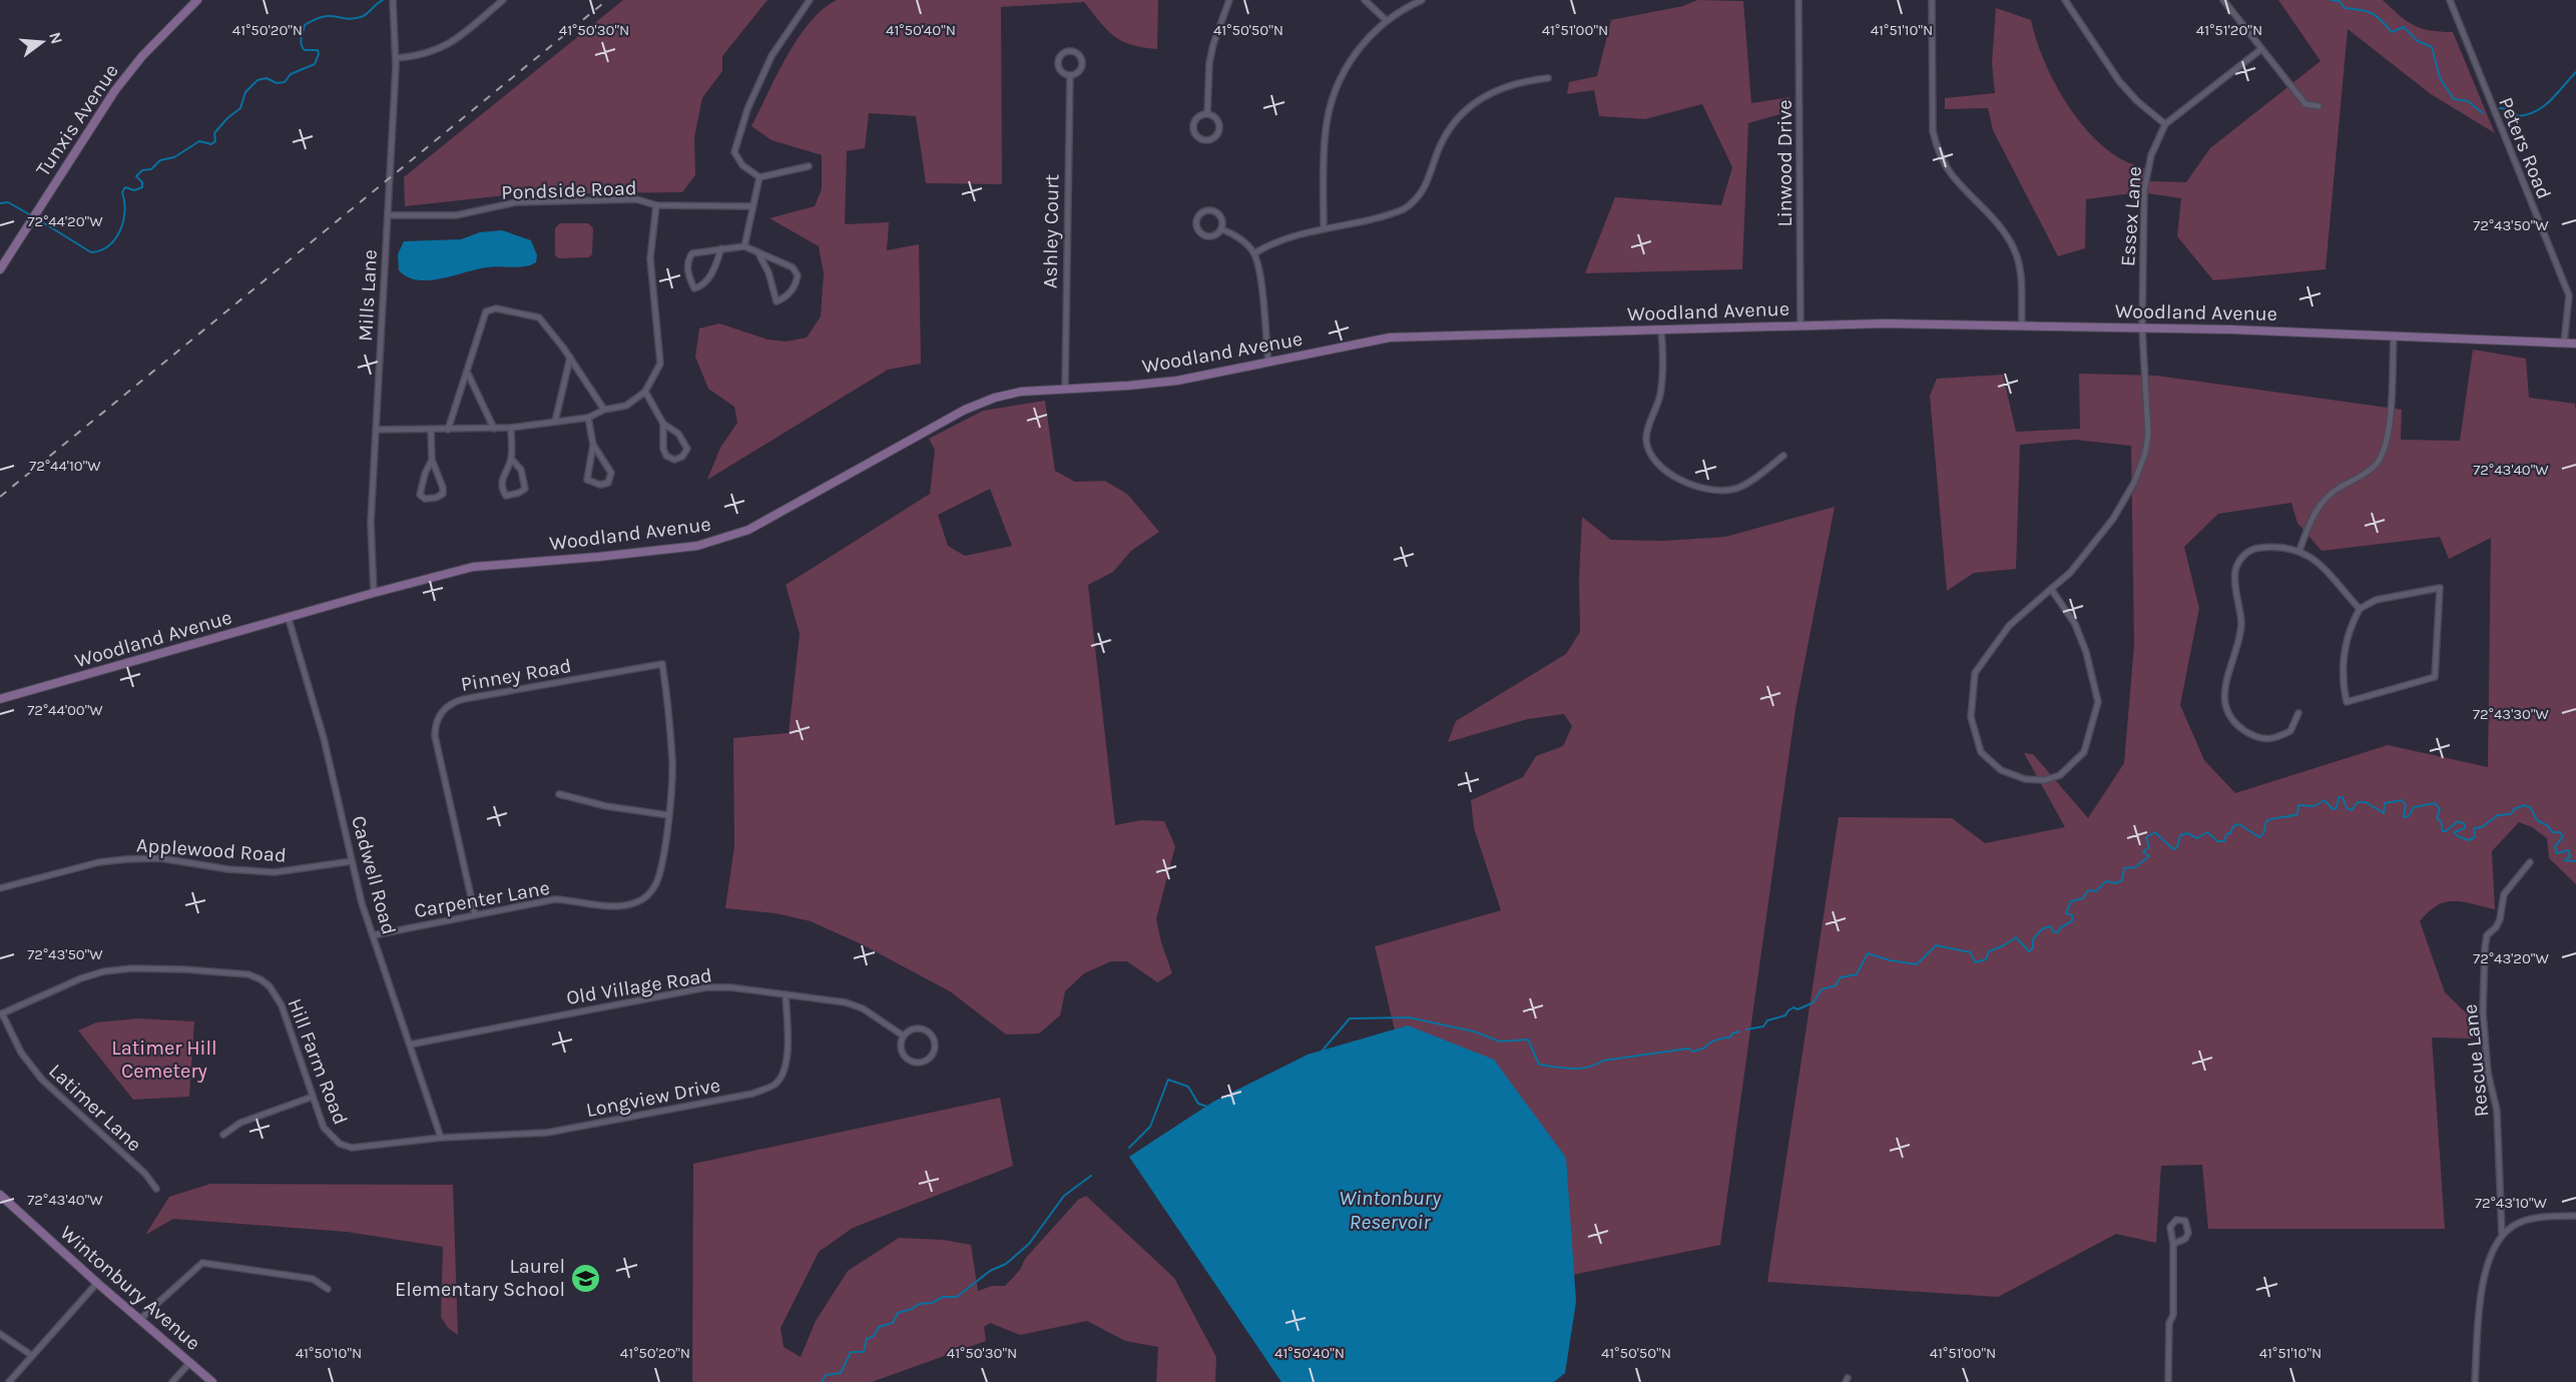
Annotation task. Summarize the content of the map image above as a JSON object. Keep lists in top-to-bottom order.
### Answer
{
  "streets": {
    "street": [
      "Tunxis Avenue",
      "Peters Road",
      "Linwood Drive",
      "Pondside Road",
      "Essex Lane",
      "Ashley Court",
      "Mills Lane",
      "Woodland Avenue",
      "Pinney Road",
      "Applewood Road",
      "Cadwell Road",
      "Carpenter Lane",
      "Old Village Road",
      "Rescue Lane",
      "Hill Farm Road",
      "Longview Drive",
      "Latimer Lane",
      "Wintonbury Avenue"
    ]
  },
  "crossings": [
    ["Peters Road", "Woodland Avenue"],
    ["Linwood Drive", "Woodland Avenue"],
    ["Pondside Road", "Mills Lane"],
    ["Essex Lane", "Woodland Avenue"],
    ["Ashley Court", "Woodland Avenue"],
    ["Mills Lane", "Woodland Avenue"],
    ["Woodland Avenue", "Cadwell Road"],
    ["Pinney Road", "Carpenter Lane"],
    ["Applewood Road", "Cadwell Road"],
    ["Cadwell Road", "Carpenter Lane"],
    ["Cadwell Road", "Old Village Road"],
    ["Cadwell Road", "Hill Farm Road"],
    ["Cadwell Road", "Longview Drive"],
    ["Old Village Road", "Longview Drive"],
    ["Hill Farm Road", "Longview Drive"],
    ["Hill Farm Road", "Latimer Lane"]
  ],
  "water": ["Wintonbury Reservoir"],
  "parks": ["Latimer Hill Cemetery"],
  "places": {
    "school or university": ["Laurel Elementary School"]
  },
  "north": "right",
  "coordinates": [
    "41°50'20\"N",
    "41°50'30\"N",
    "41°50'40\"N",
    "41°50'50\"N",
    "41°51'00\"N",
    "41°51'10\"N",
    "41°51'20\"N",
    "72°44'20\"W",
    "72°43'50\"W",
    "72°44'10\"W",
    "72°43'40\"W",
    "72°44'00\"W",
    "72°43'30\"W",
    "72°43'20\"W",
    "72°43'10\"W",
    "41°50'10\"N"
  ]
}
